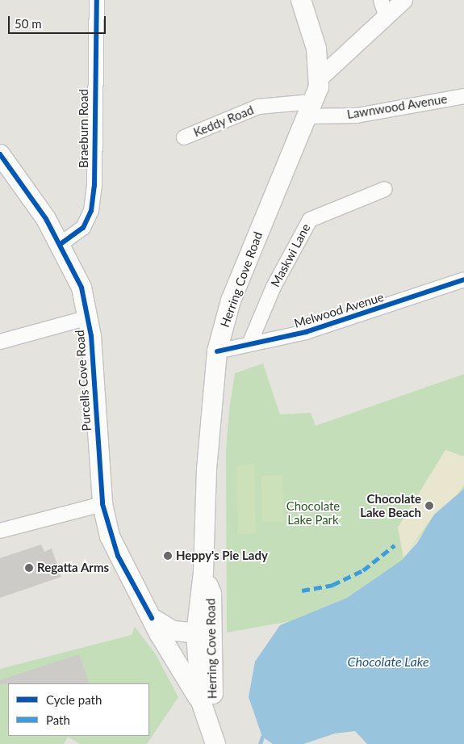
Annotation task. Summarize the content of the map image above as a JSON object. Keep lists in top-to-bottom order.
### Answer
{
  "streets": {
    "main road": ["Herring Cove Road", "Purcells Cove Road"],
    "street": [
      "Lawnwood Avenue",
      "Keddy Road",
      "Braeburn Road",
      "Maskwi Lane",
      "Melwood Avenue"
    ]
  },
  "crossings": [
    ["Lawnwood Avenue", "Keddy Road"],
    ["Lawnwood Avenue", "Herring Cove Road"],
    ["Keddy Road", "Herring Cove Road"],
    ["Braeburn Road", "Purcells Cove Road"],
    ["Maskwi Lane", "Melwood Avenue"],
    ["Herring Cove Road", "Melwood Avenue"],
    ["Herring Cove Road", "Purcells Cove Road"]
  ],
  "water": ["Chocolate Lake"],
  "parks": ["Chocolate Lake Park"],
  "places": ["Chocolate Lake Beach", "Heppy's Pie Lady", "Regatta Arms"],
  "legend": ["Cycle path", "Path"],
  "scale_bar": "50 m"
}
